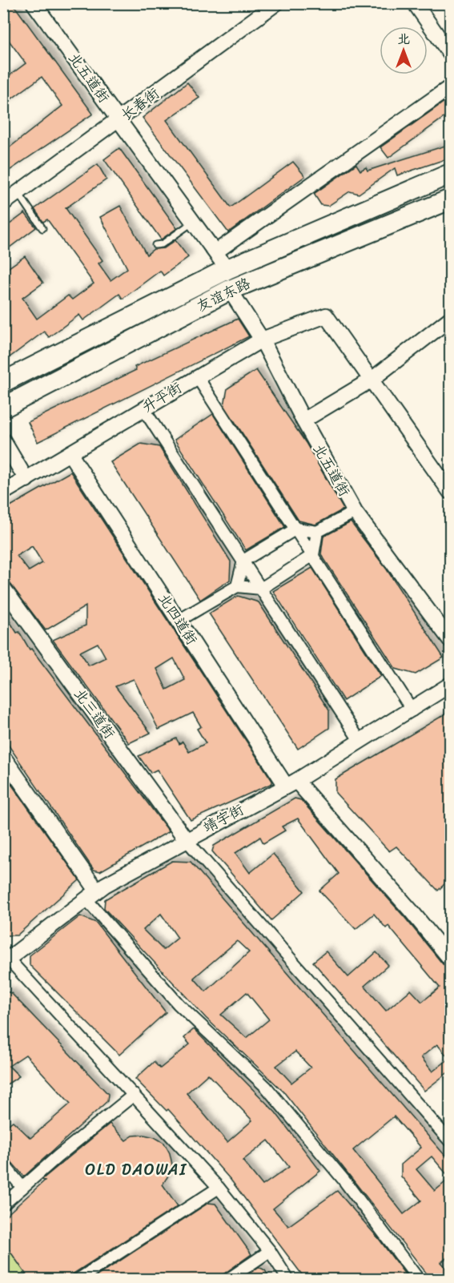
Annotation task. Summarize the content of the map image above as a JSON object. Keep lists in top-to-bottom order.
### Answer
{
  "streets": {
    "highway": ["友谊东路"],
    "street": [
      "北五道街",
      "长春街",
      "升平街",
      "北四道街",
      "北三道街",
      "靖宇街"
    ]
  },
  "crossings": [
    ["北五道街", "长春街"],
    ["北五道街", "友谊东路"],
    ["北五道街", "升平街"],
    ["升平街", "北四道街"],
    ["北四道街", "靖宇街"],
    ["北三道街", "靖宇街"]
  ],
  "districts": ["OLD DAOWAI"],
  "north": "top"
}
